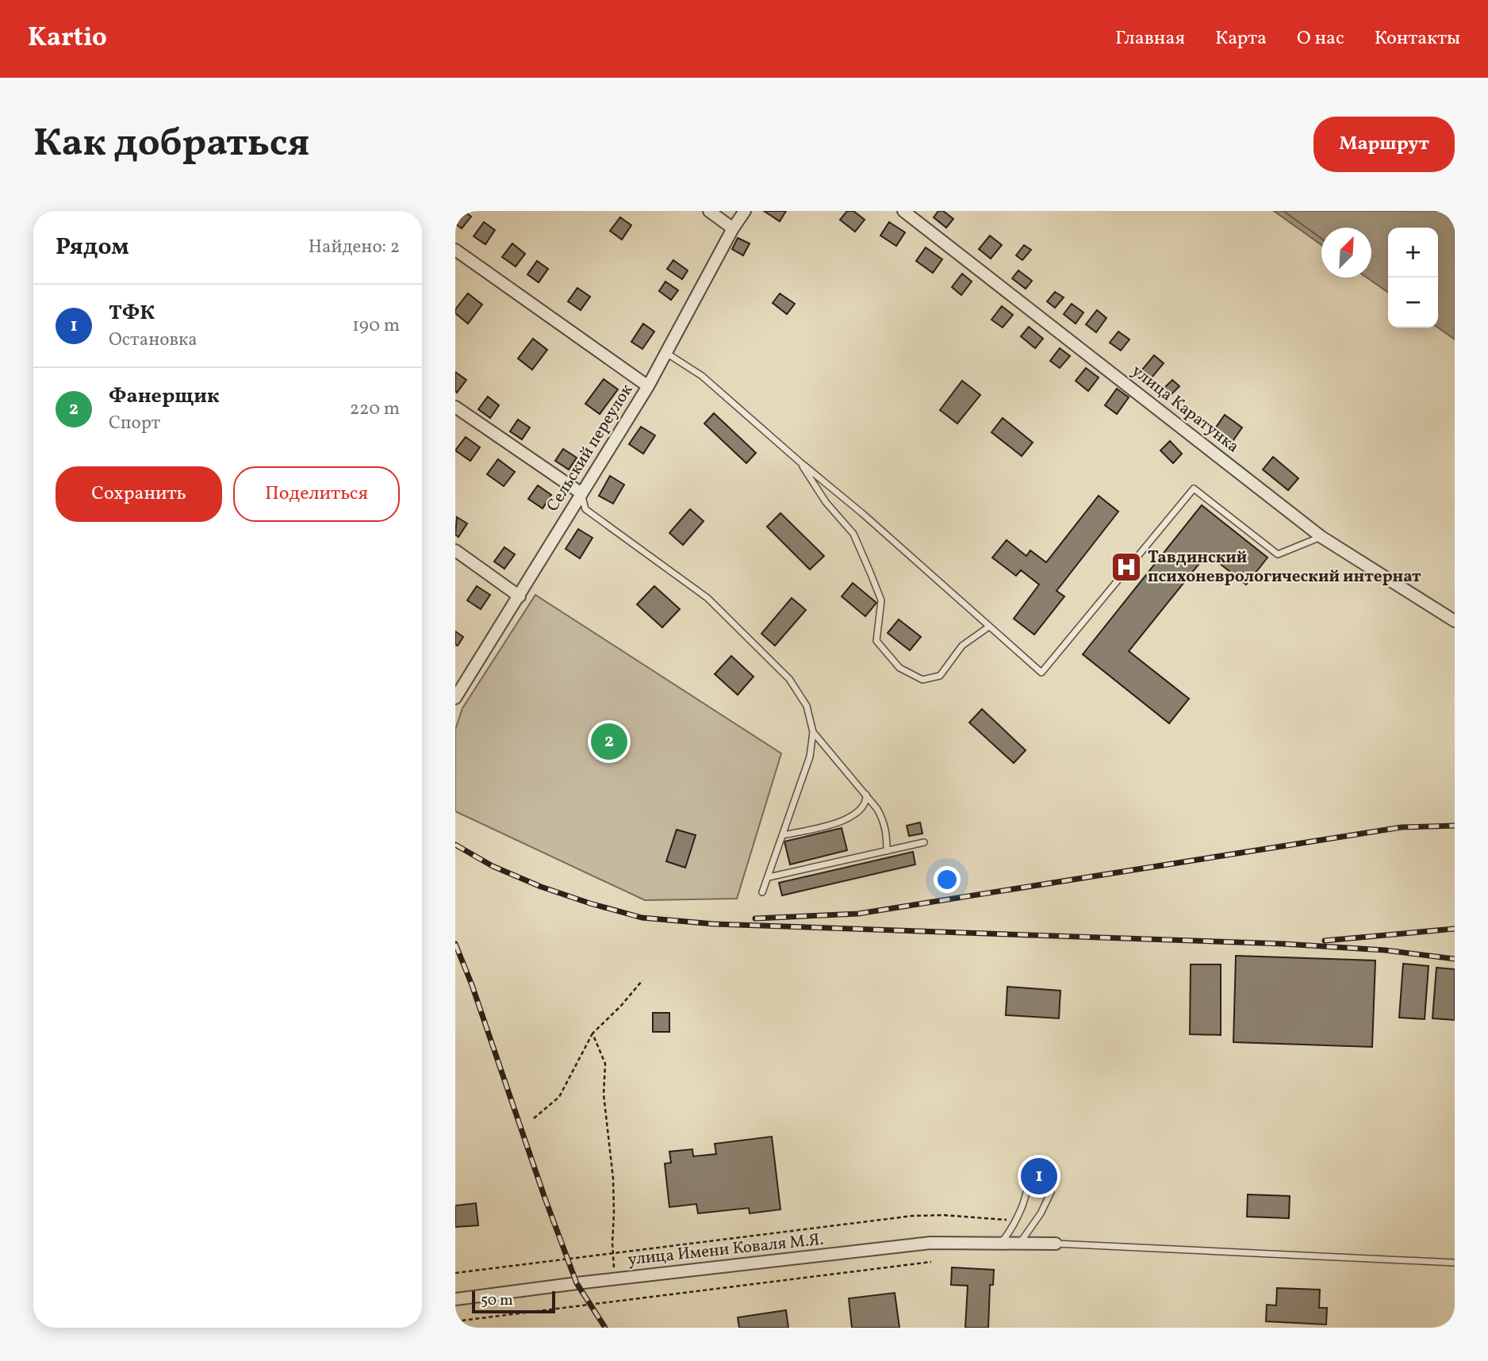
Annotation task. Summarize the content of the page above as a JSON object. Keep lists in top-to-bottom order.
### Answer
{
  "streets": {
    "street": ["улица Каратунка", "Сельский переулок", "улица Имени Коваля М.Я."]
  },
  "places": {
    "hospital": ["Тавдинский психоневрологический интернат"]
  },
  "scale_bar": "50 m",
  "north": "top right",
  "page": {
    "header": "Kartio",
    "nav": [
      "Главная",
      "Карта",
      "О нас",
      "Контакты"
    ],
    "buttons": [
      "Маршрут",
      ["Сохранить", "Поделиться"]
    ],
    "title": "Как добраться",
    "heading": ["Рядом", "Найдено: 2"],
    "map_buttons": ["+", "−"],
    "list": [
      {
        "mark": "1",
        "name": "ТФК",
        "note": "Остановка",
        "value": "190 m"
      },
      {
        "mark": "2",
        "name": "Фанерщик",
        "note": "Спорт",
        "value": "220 m"
      }
    ],
    "pins": ["2", "1"],
    "scale": "50 m"
  }
}
